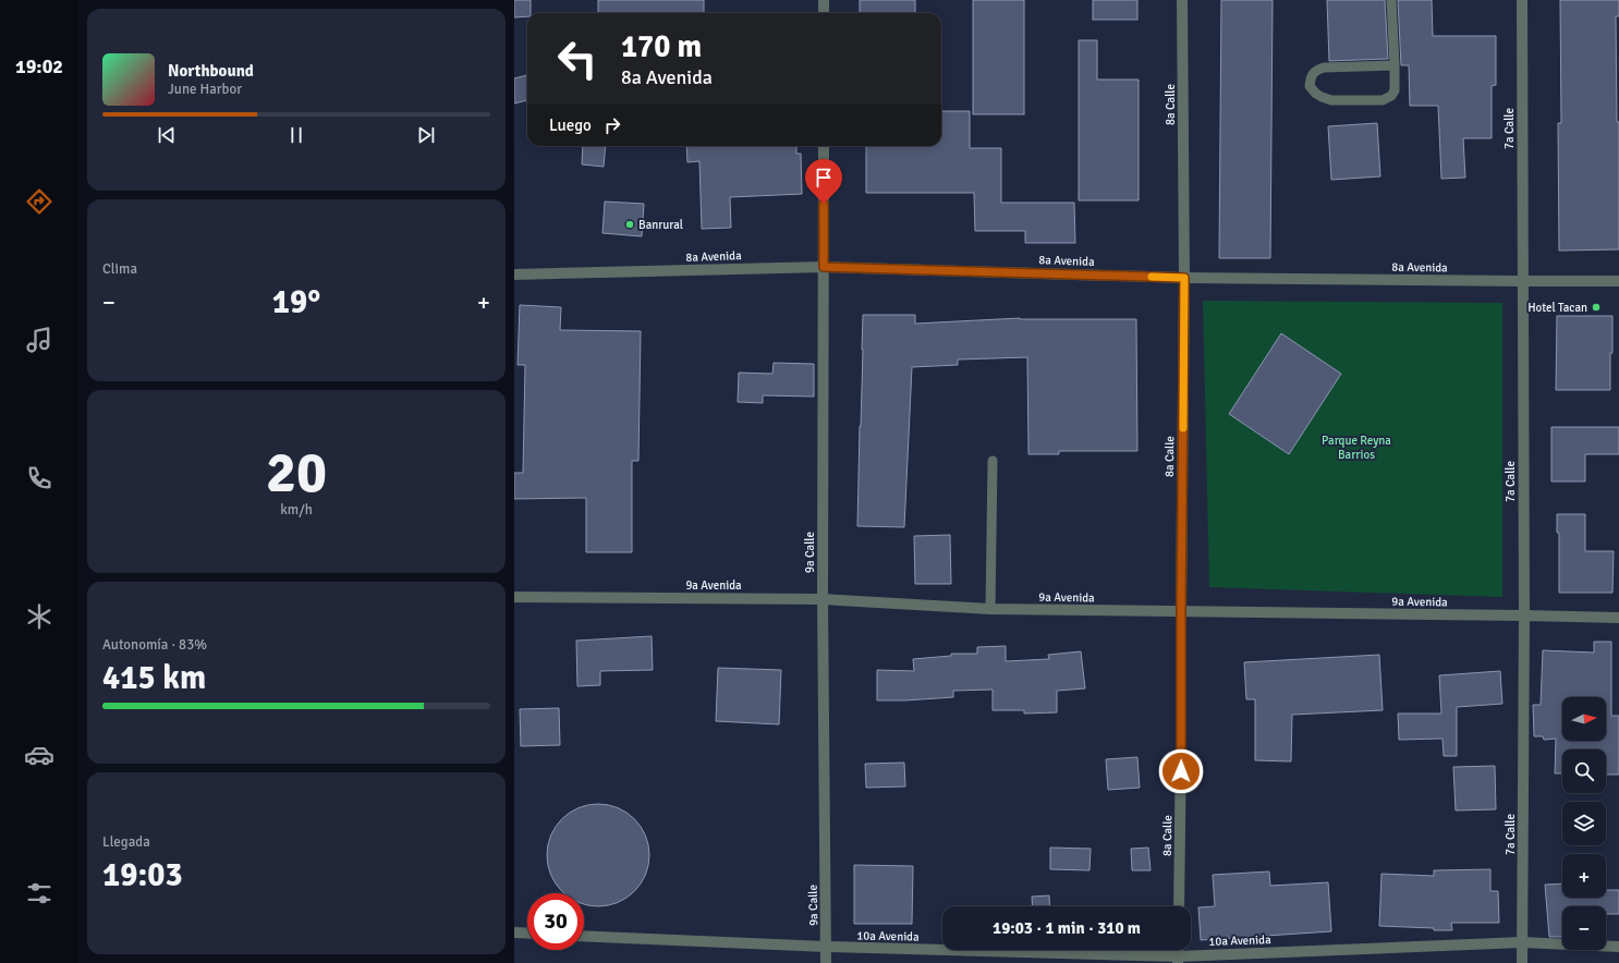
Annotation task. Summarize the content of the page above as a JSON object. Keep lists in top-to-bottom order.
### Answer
{
  "streets": {
    "street": [
      "8a Calle",
      "7a Calle",
      "8a Avenida",
      "9a Calle",
      "9a Avenida",
      "10a Avenida"
    ]
  },
  "crossings": [
    ["8a Calle", "8a Avenida"],
    ["8a Calle", "9a Avenida"],
    ["7a Calle", "8a Avenida"],
    ["7a Calle", "9a Avenida"],
    ["7a Calle", "10a Avenida"],
    ["8a Avenida", "9a Calle"],
    ["9a Calle", "9a Avenida"],
    ["9a Calle", "10a Avenida"]
  ],
  "parks": ["Parque Reyna Barrios"],
  "places": ["Banrural", "Hotel Tacan"],
  "north": "right",
  "page": {
    "tabs": "19:02",
    "turn": ["170 m", "8a Avenida"],
    "song": ["Northbound", "June Harbor"],
    "then": "Luego",
    "tile": [
      "Clima",
      ["20", "km/h"],
      ["Autonomía · 83%", "415 km"],
      ["Llegada", "19:03"]
    ],
    "heat": ["−", "19°", "+"],
    "map_buttons": ["+", "−"],
    "limit": "30",
    "trip": "19:03 · 1 min · 310 m"
  }
}
